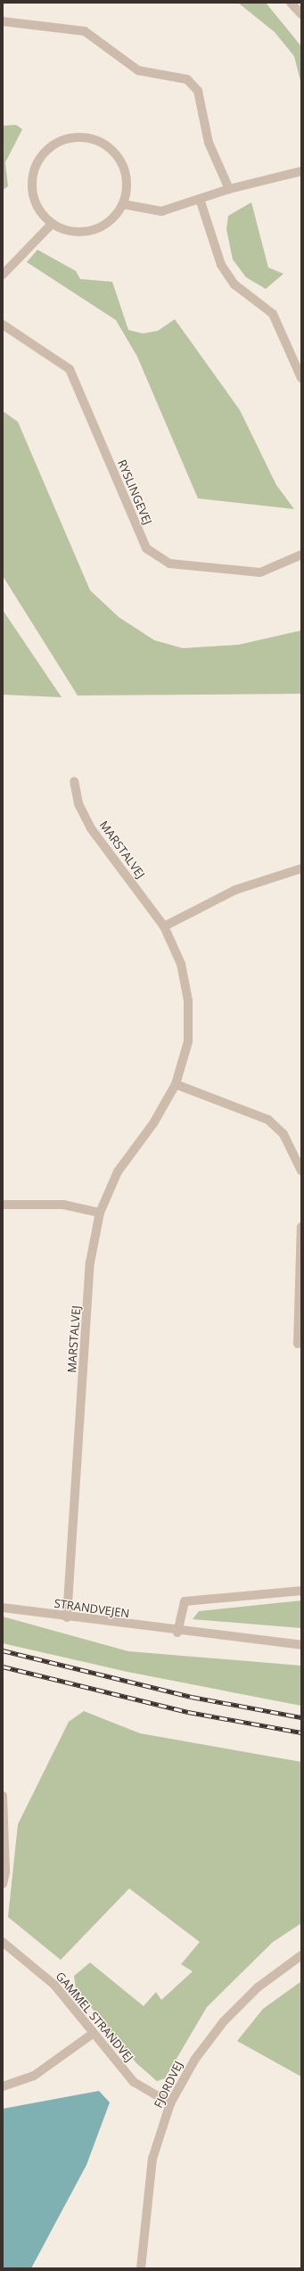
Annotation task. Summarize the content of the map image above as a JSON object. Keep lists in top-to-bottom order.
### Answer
{
  "streets": {
    "street": [
      "RYSLINGEVEJ",
      "MARSTALVEJ",
      "STRANDVEJEN",
      "GAMMEL STRANDVEJ",
      "FJORDVEJ"
    ]
  },
  "crossings": [
    ["MARSTALVEJ", "STRANDVEJEN"],
    ["GAMMEL STRANDVEJ", "FJORDVEJ"]
  ]
}
